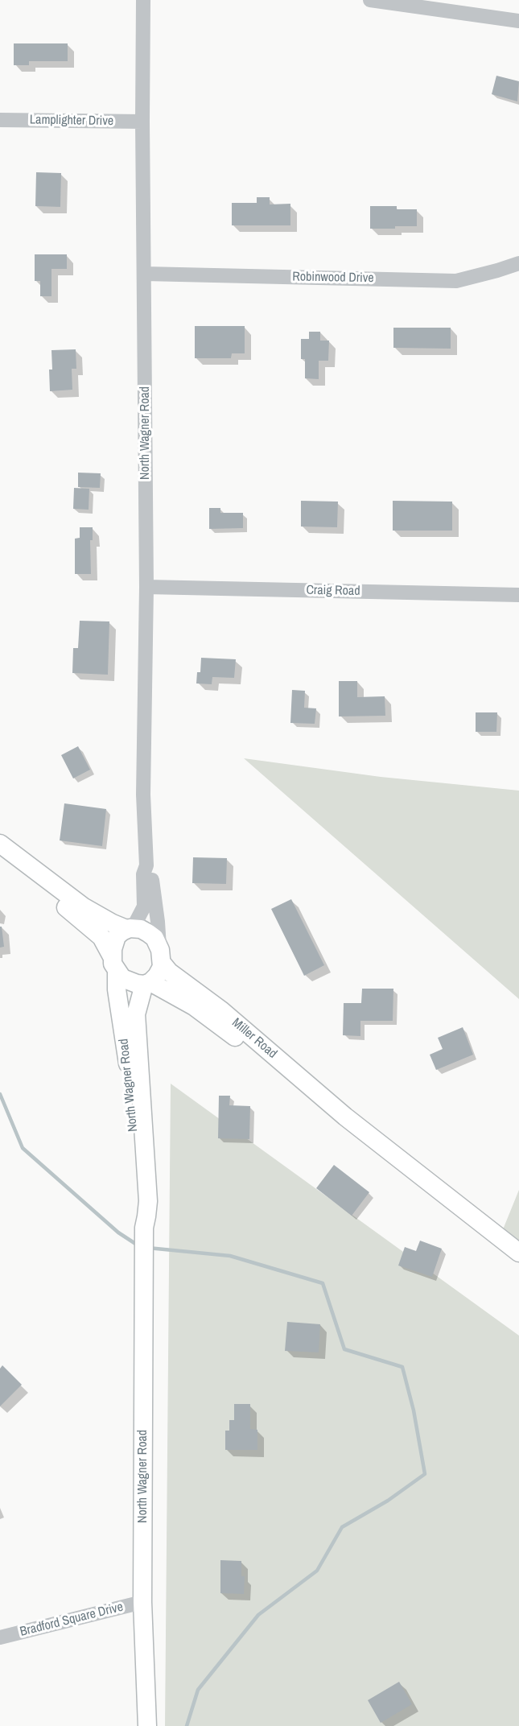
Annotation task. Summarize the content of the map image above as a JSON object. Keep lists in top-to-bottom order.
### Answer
{
  "streets": {
    "main road": ["North Wagner Road", "Miller Road"],
    "street": [
      "Lamplighter Drive",
      "Robinwood Drive",
      "Craig Road",
      "Bradford Square Drive"
    ]
  },
  "crossings": [
    ["Lamplighter Drive", "North Wagner Road"],
    ["Robinwood Drive", "North Wagner Road"],
    ["North Wagner Road", "Craig Road"],
    ["North Wagner Road", "Miller Road"],
    ["North Wagner Road", "Bradford Square Drive"]
  ]
}
